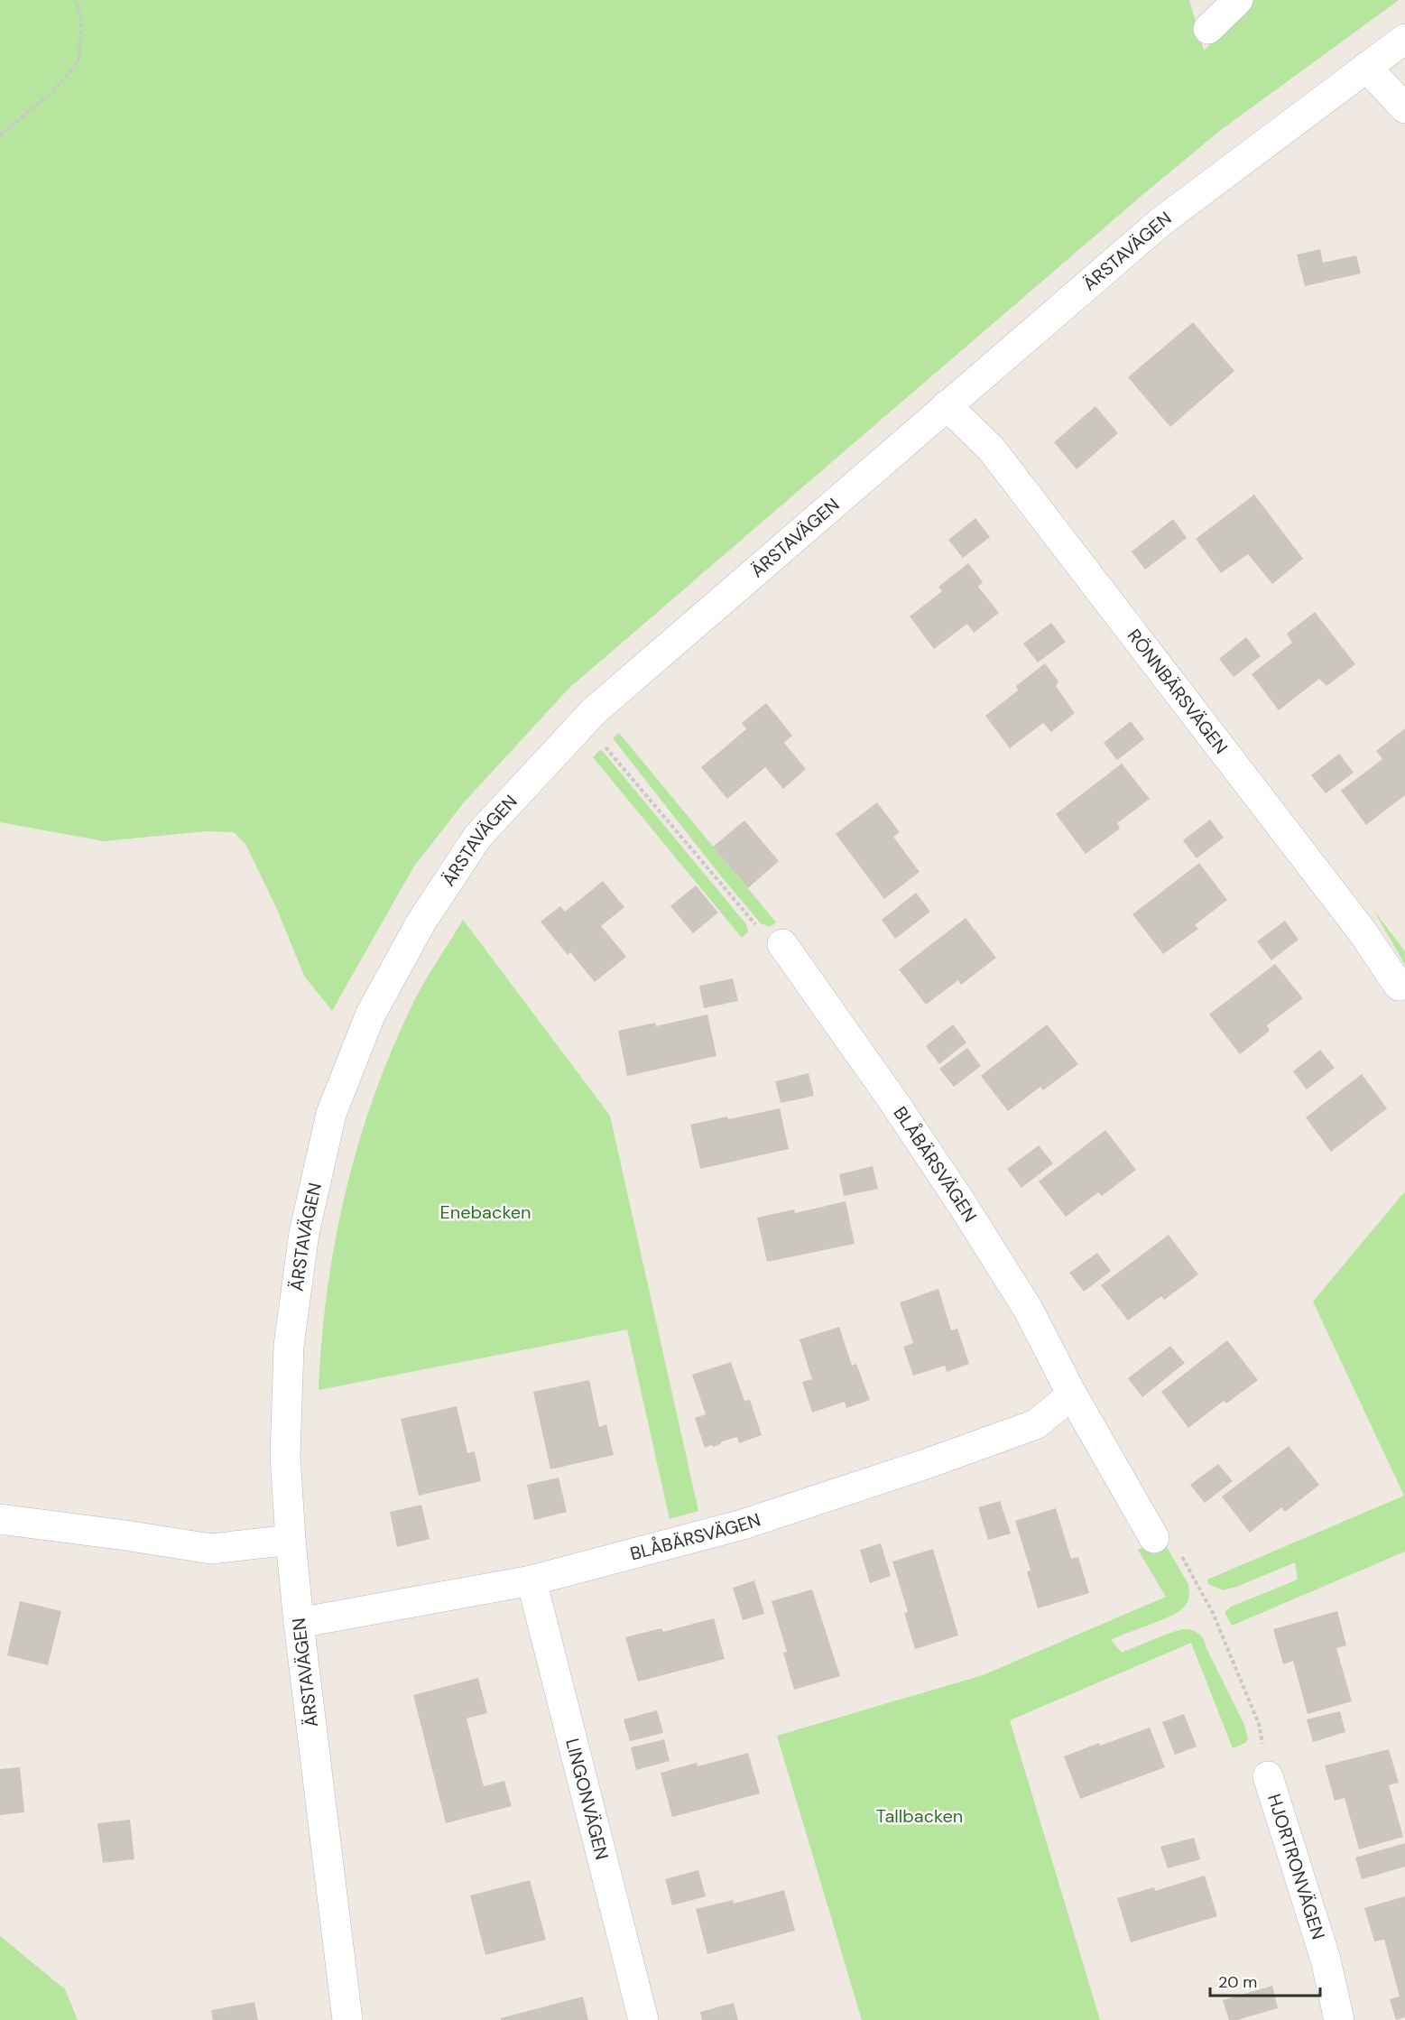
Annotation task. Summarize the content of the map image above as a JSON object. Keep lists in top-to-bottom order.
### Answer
{
  "streets": {
    "street": [
      "ÄRSTAVÄGEN",
      "RÖNNBÄRSVÄGEN",
      "BLÅBÄRSVÄGEN",
      "LINGONVÄGEN",
      "HJORTRONVÄGEN"
    ]
  },
  "crossings": [
    ["ÄRSTAVÄGEN", "RÖNNBÄRSVÄGEN"],
    ["ÄRSTAVÄGEN", "BLÅBÄRSVÄGEN"],
    ["BLÅBÄRSVÄGEN", "LINGONVÄGEN"]
  ],
  "parks": ["Enebacken", "Tallbacken"],
  "scale_bar": "20 m"
}
